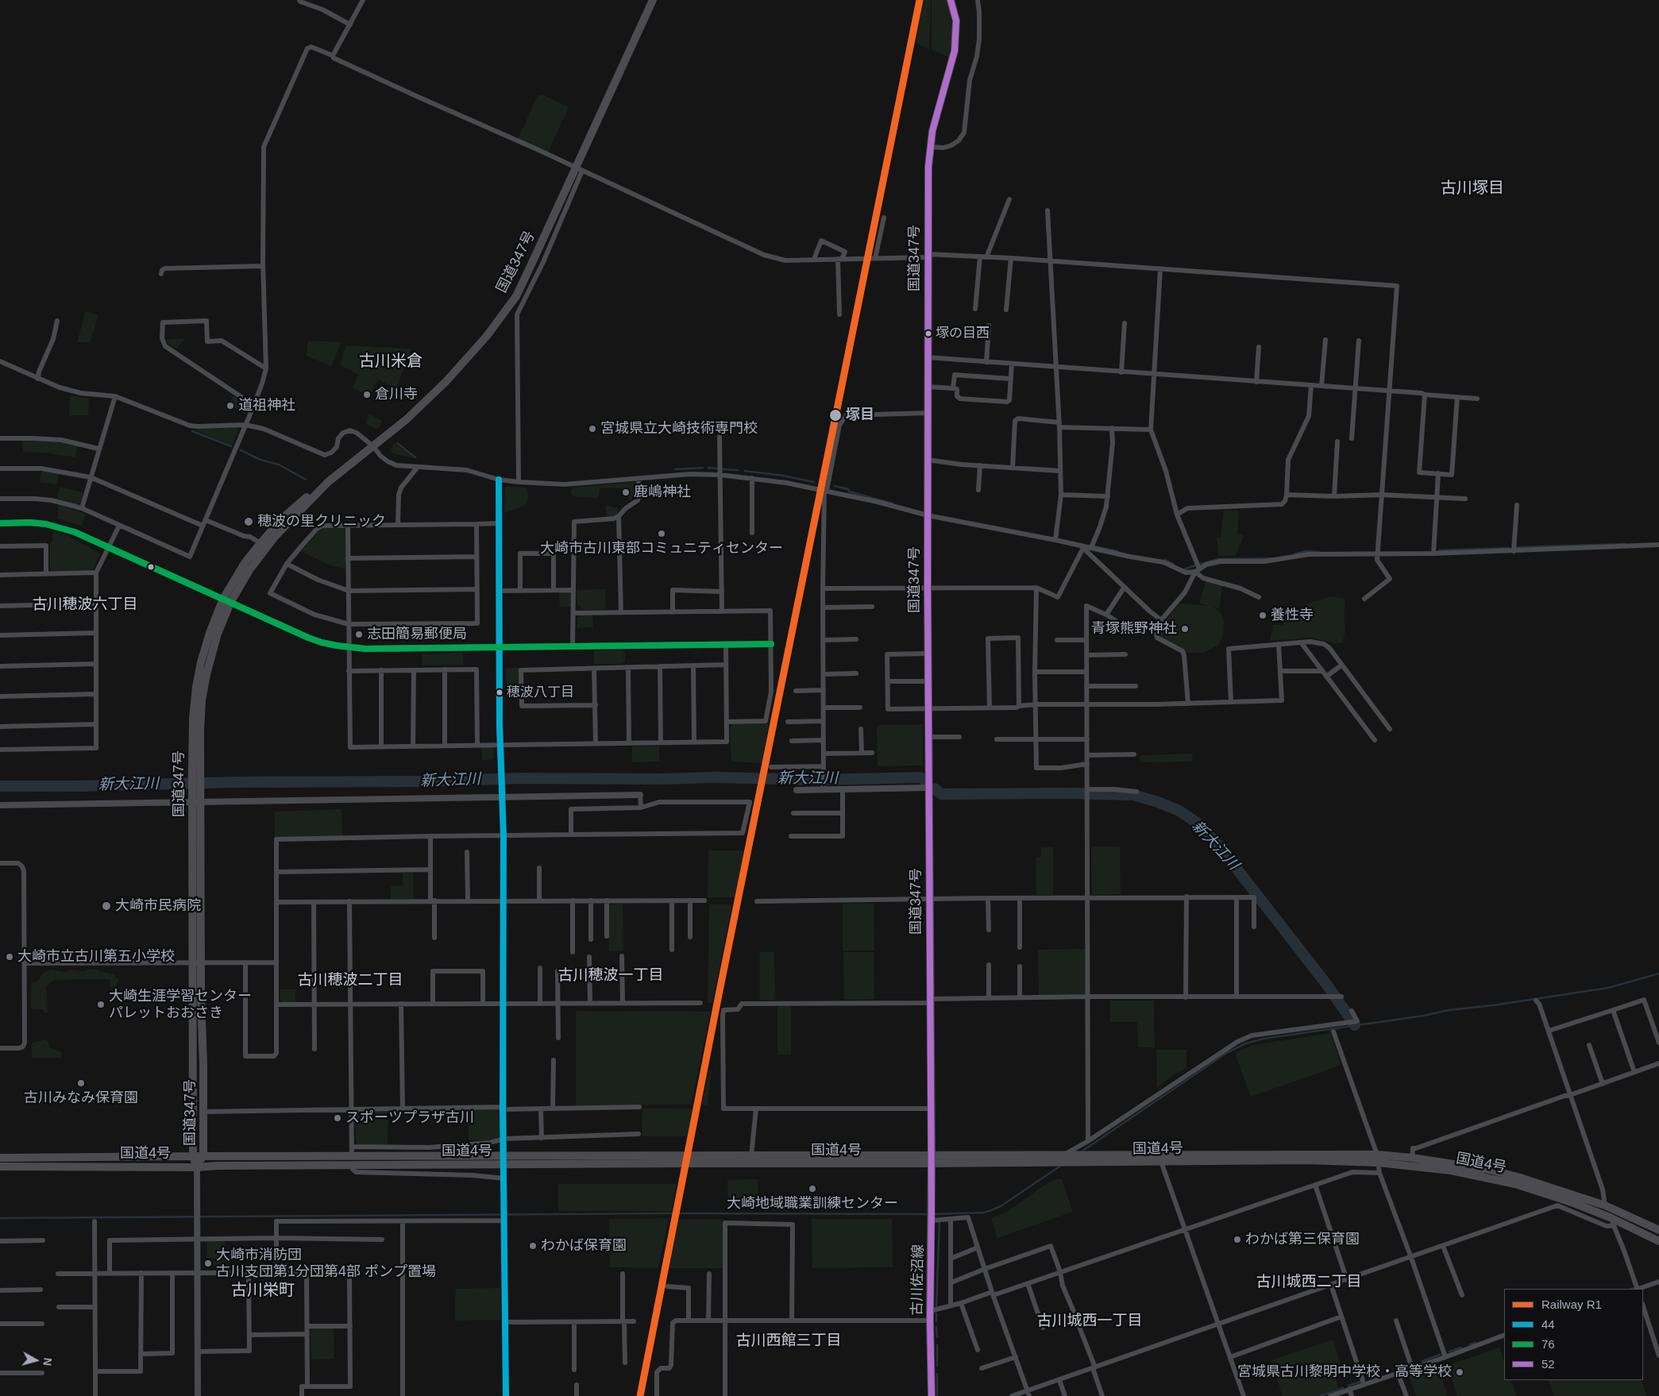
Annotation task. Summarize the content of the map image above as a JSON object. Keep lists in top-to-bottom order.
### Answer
{
  "streets": {
    "highway": ["国道347号", "国道4号"],
    "main road": ["古川佐沼線"]
  },
  "crossings": [
    ["国道347号", "国道4号"],
    ["国道347号", "古川佐沼線"],
    ["国道4号", "古川佐沼線"]
  ],
  "districts": [
    "古川塚目",
    "古川米倉",
    "古川穂波六丁目",
    "古川穂波一丁目",
    "古川穂波二丁目",
    "古川城西二丁目",
    "古川栄町",
    "古川城西一丁目",
    "古川西館三丁目"
  ],
  "water": ["新大江川"],
  "places": [
    "塚の目西",
    "倉川寺",
    "道祖神社",
    "塚目",
    "宮城県立大崎技術専門校",
    "鹿嶋神社",
    "穂波の里クリニック",
    "大崎市古川東部コミュニティセンター",
    "養性寺",
    "青塚熊野神社",
    "志田簡易郵便局",
    "穂波八丁目",
    "大崎市民病院",
    "大崎市立古川第五小学校",
    "大崎生涯学習センター パレットおおさき",
    "古川みなみ保育園",
    "スポーツプラザ古川",
    "大崎地域職業訓練センター",
    "わかば第三保育園",
    "わかば保育園",
    "大崎市消防団 古川支団第1分団第4部 ポンプ置場",
    "宮城県古川黎明中学校・高等学校"
  ],
  "lines": [
    "rail line R1",
    "transit line 52",
    "transit line 44",
    "transit line 76"
  ],
  "legend": [
    "Railway R1",
    "44",
    "76",
    "52"
  ],
  "north": "right"
}
